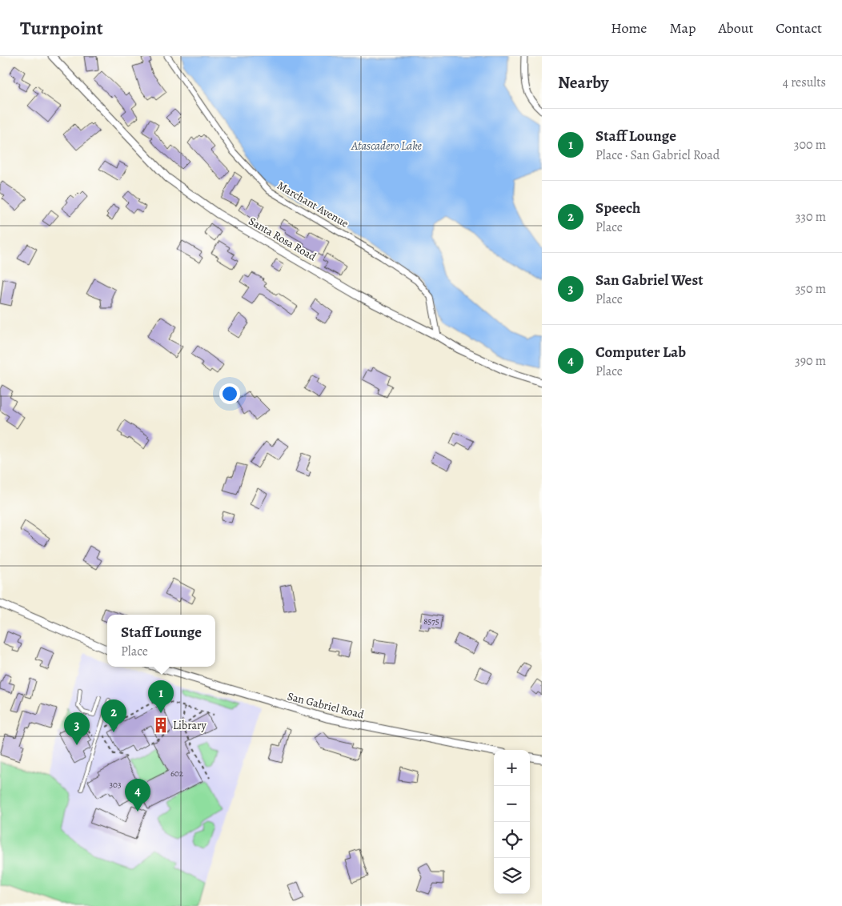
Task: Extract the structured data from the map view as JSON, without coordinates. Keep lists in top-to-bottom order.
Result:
{
  "streets": {
    "street": ["Marchant Avenue", "Santa Rosa Road", "San Gabriel Road"]
  },
  "crossings": [
    ["Marchant Avenue", "Santa Rosa Road"]
  ],
  "water": ["Atascadero Lake"],
  "places": {
    "building": ["Library"]
  },
  "house_numbers": ["8575", "602", "303"],
  "page": {
    "header": "Turnpoint",
    "nav": [
      "Home",
      "Map",
      "About",
      "Contact"
    ],
    "heading": ["Nearby", "4 results"],
    "list": [
      {
        "mark": "1",
        "name": "Staff Lounge",
        "note": "Place · San Gabriel Road",
        "value": "300 m"
      },
      {
        "mark": "2",
        "name": "Speech",
        "note": "Place",
        "value": "330 m"
      },
      {
        "mark": "3",
        "name": "San Gabriel West",
        "note": "Place",
        "value": "350 m"
      },
      {
        "mark": "4",
        "name": "Computer Lab",
        "note": "Place",
        "value": "390 m"
      }
    ],
    "popup": ["Staff Lounge", "Place"],
    "pins": [
      "1",
      "2",
      "3",
      "4"
    ],
    "map_buttons": ["+", "−"]
  }
}
